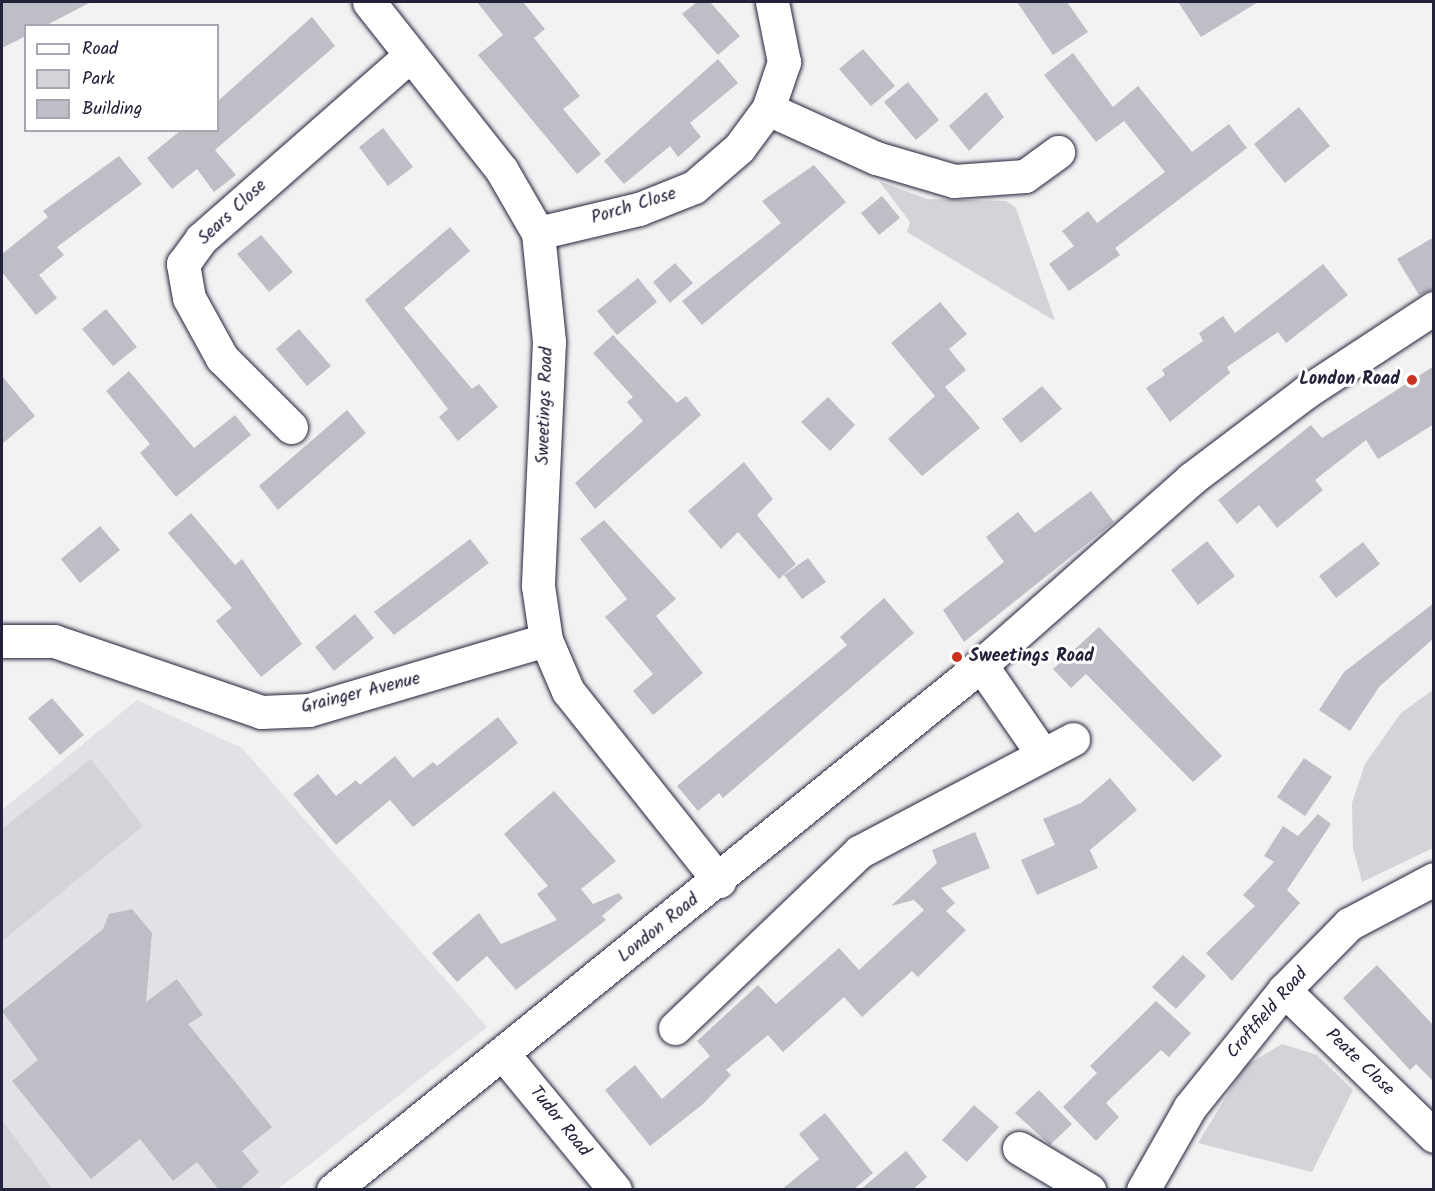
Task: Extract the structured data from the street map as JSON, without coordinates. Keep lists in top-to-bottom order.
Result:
{
  "streets": {
    "street": [
      "Porch Close",
      "Sears Close",
      "Sweetings Road",
      "Grainger Avenue",
      "London Road",
      "Croftfield Road",
      "Peate Close",
      "Tudor Road"
    ]
  },
  "crossings": [
    ["Porch Close", "Sweetings Road"],
    ["Sears Close", "Sweetings Road"],
    ["Sweetings Road", "Grainger Avenue"],
    ["Sweetings Road", "London Road"],
    ["London Road", "Tudor Road"],
    ["Croftfield Road", "Peate Close"]
  ],
  "places": ["London Road", "Sweetings Road"],
  "legend": ["Road", "Park", "Building"]
}
